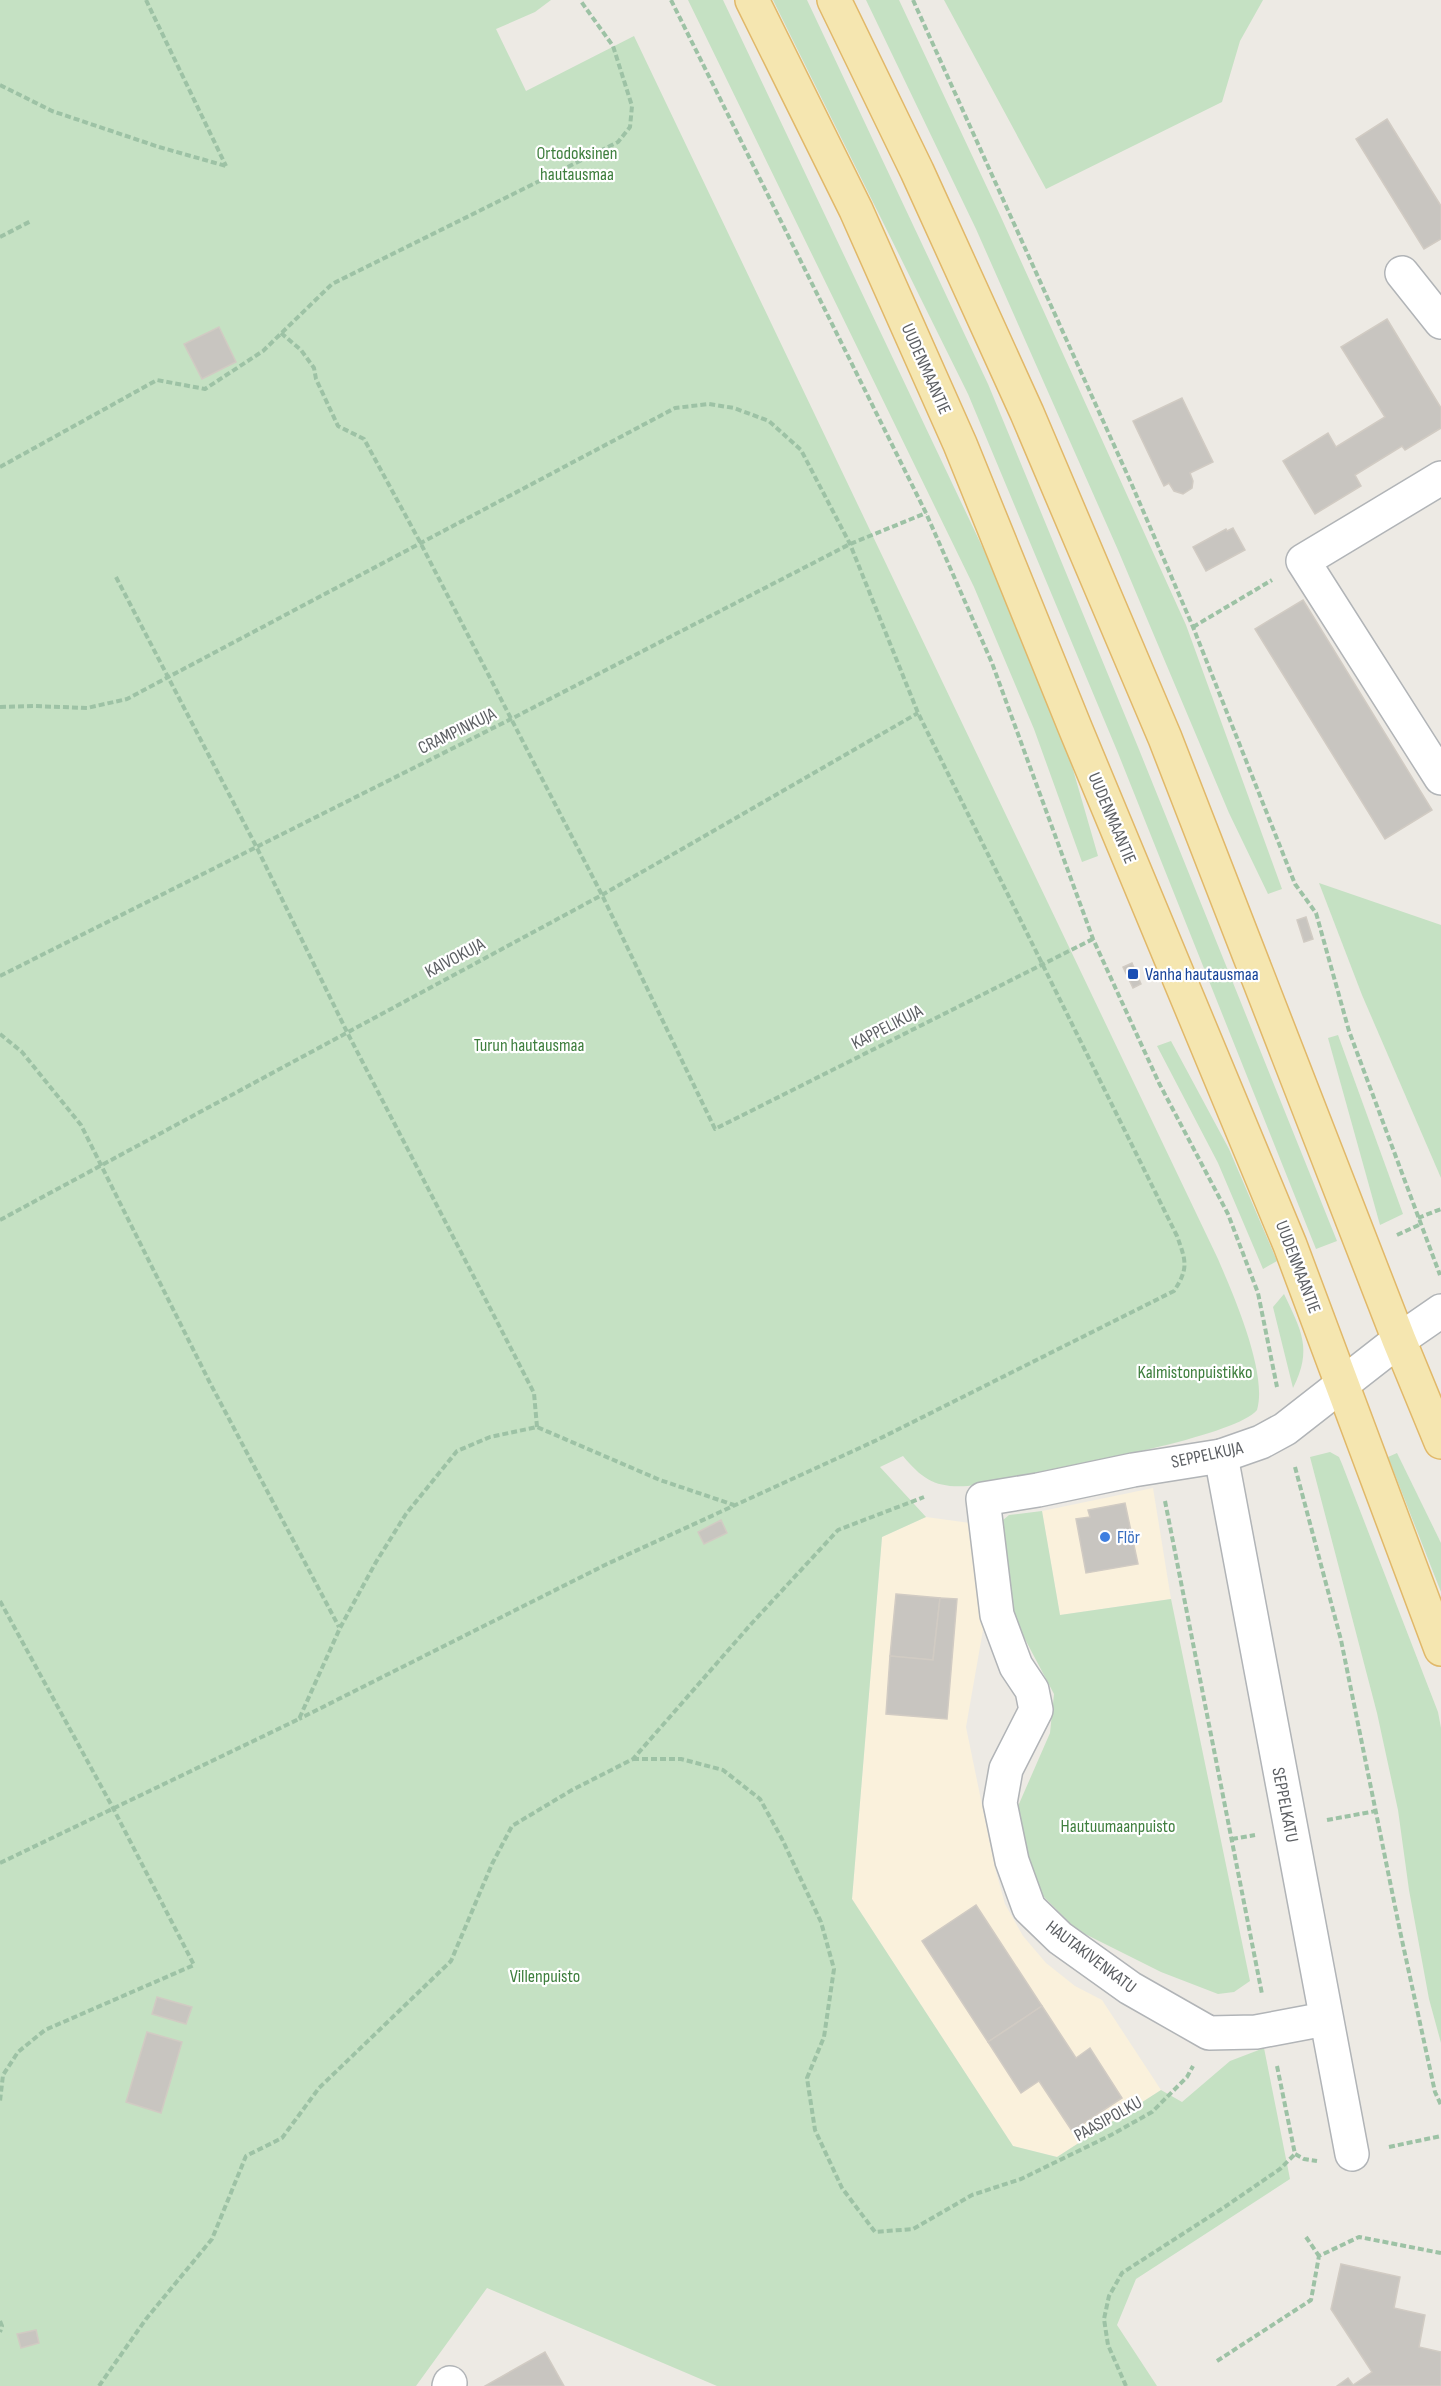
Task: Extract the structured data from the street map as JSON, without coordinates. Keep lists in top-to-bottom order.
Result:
{
  "streets": {
    "main road": ["UUDENMAANTIE"],
    "street": ["SEPPELKUJA", "SEPPELKATU", "HAUTAKIVENKATU"],
    "path": [
      "CRAMPINKUJA",
      "KAIVOKUJA",
      "KAPPELIKUJA",
      "PAASIPOLKU"
    ]
  },
  "crossings": [
    ["UUDENMAANTIE", "SEPPELKUJA"],
    ["KAIVOKUJA", "KAPPELIKUJA"],
    ["SEPPELKUJA", "SEPPELKATU"],
    ["SEPPELKUJA", "HAUTAKIVENKATU"],
    ["HAUTAKIVENKATU", "PAASIPOLKU"]
  ],
  "parks": [
    "Ortodoksinen hautausmaa",
    "Turun hautausmaa",
    "Kalmistonpuistikko",
    "Hautuumaanpuisto",
    "Villenpuisto"
  ],
  "places": {
    "transit": ["Vanha hautausmaa"],
    "other": ["Flör"]
  }
}
